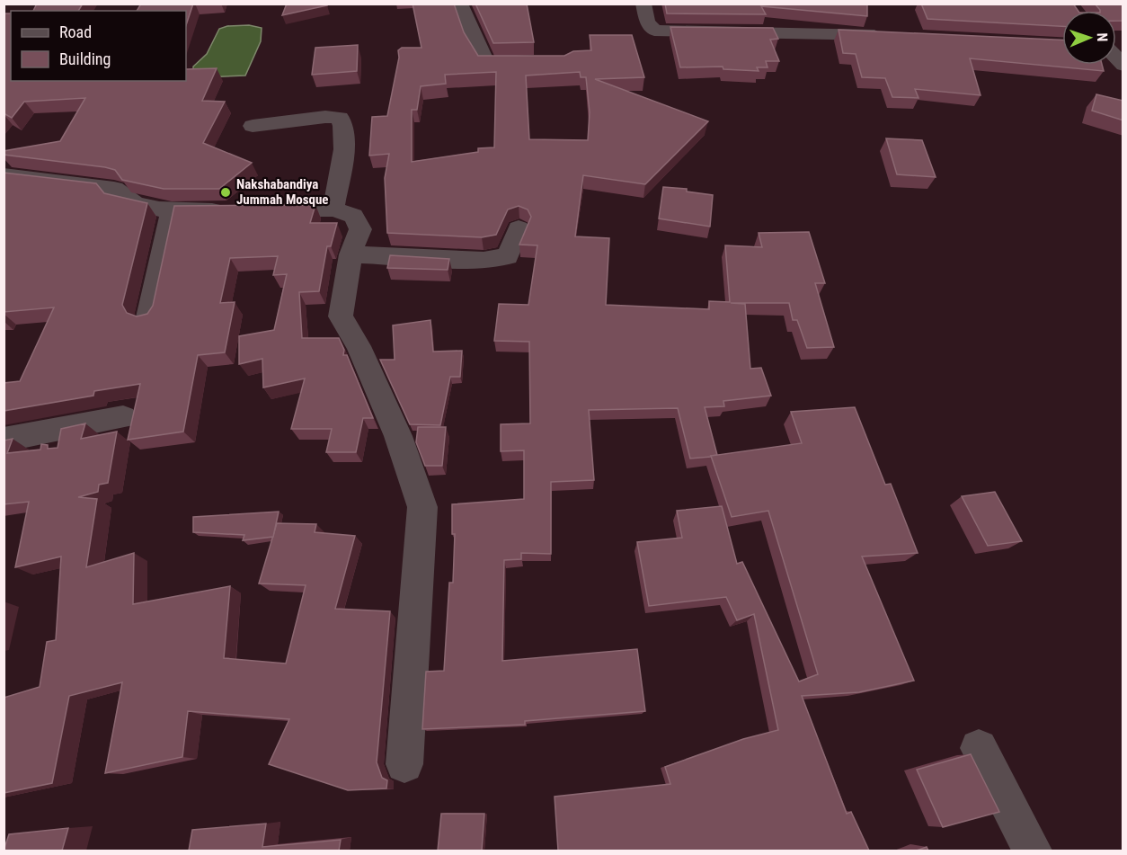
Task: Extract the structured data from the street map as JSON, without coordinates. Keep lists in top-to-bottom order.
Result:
{
  "places": ["Nakshabandiya Jummah Mosque"],
  "legend": ["Road", "Building"],
  "north": "right"
}
